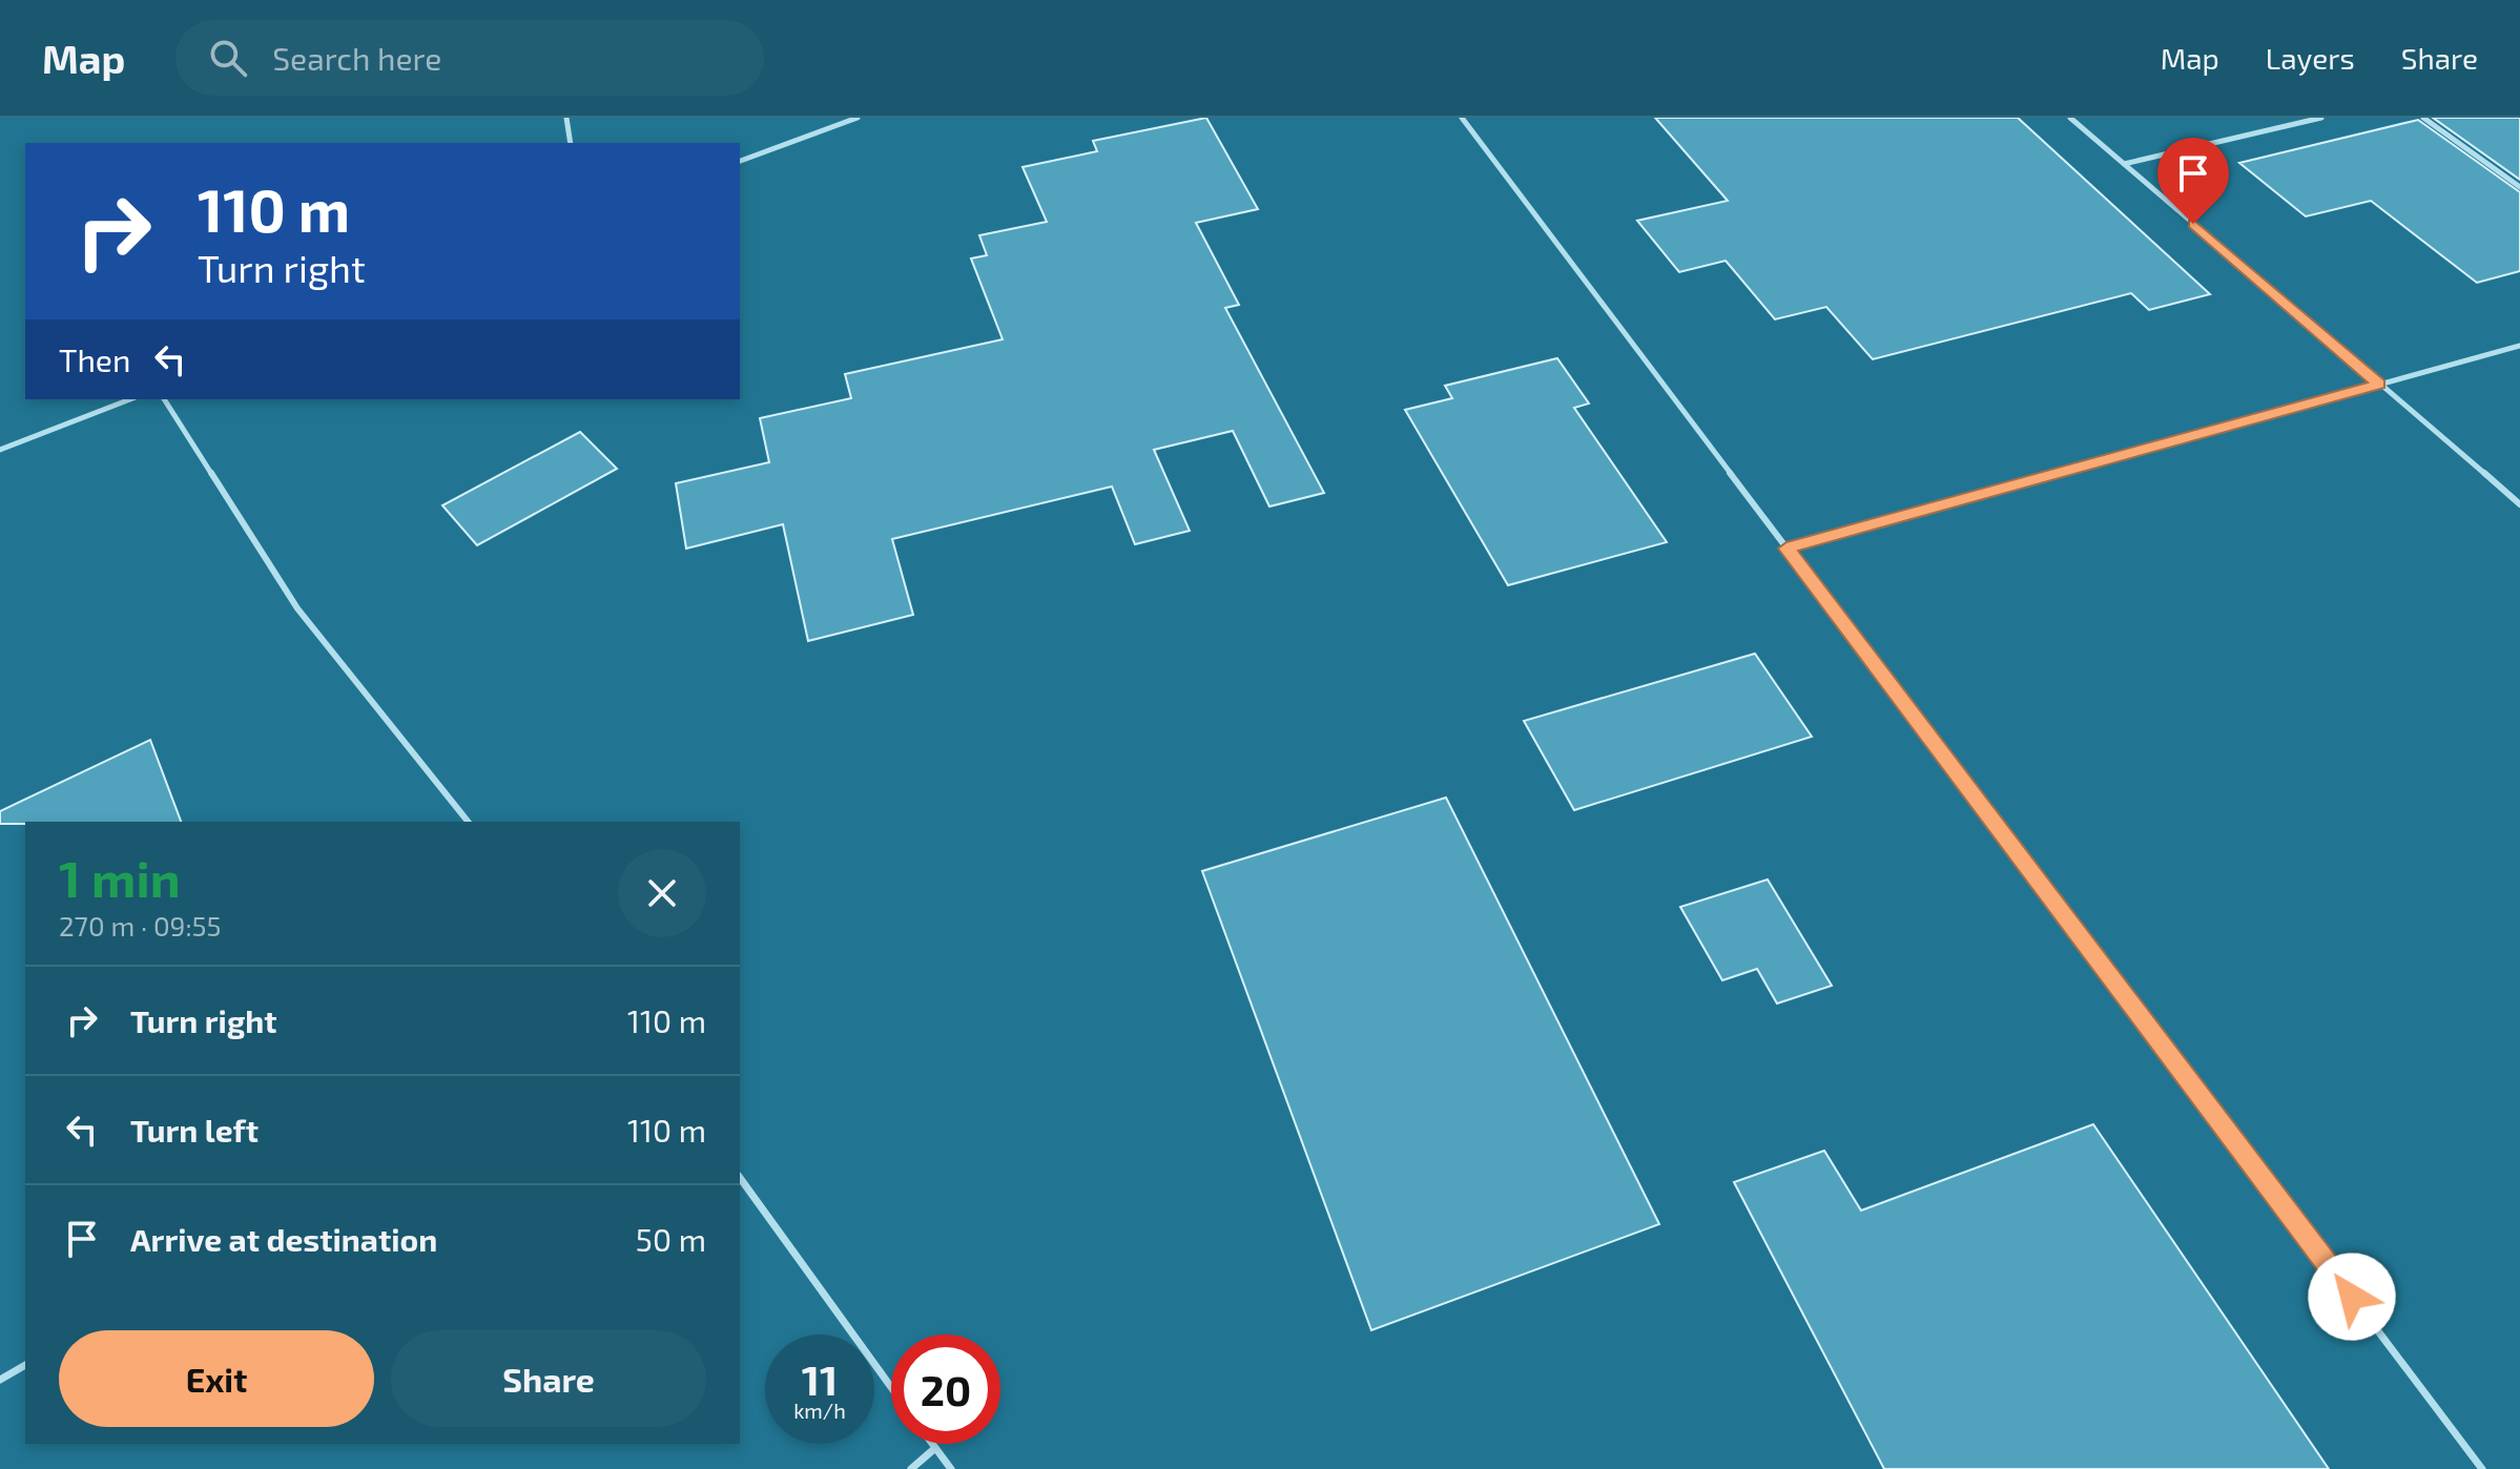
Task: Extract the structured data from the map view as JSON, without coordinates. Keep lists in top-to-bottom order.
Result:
{
  "page": {
    "header": "Map",
    "search": "Search here",
    "nav": ["Map", "Layers", "Share"],
    "turn": ["110 m", "Turn right"],
    "then": "Then",
    "heading": ["1 min", "270 m · 09:55"],
    "list": [
      {
        "name": "Turn right",
        "value": "110 m"
      },
      {
        "name": "Turn left",
        "value": "110 m"
      },
      {
        "name": "Arrive at destination",
        "value": "50 m"
      }
    ],
    "buttons": ["Exit", "Share"],
    "speed": "11 km/h",
    "limit": "20"
  }
}
